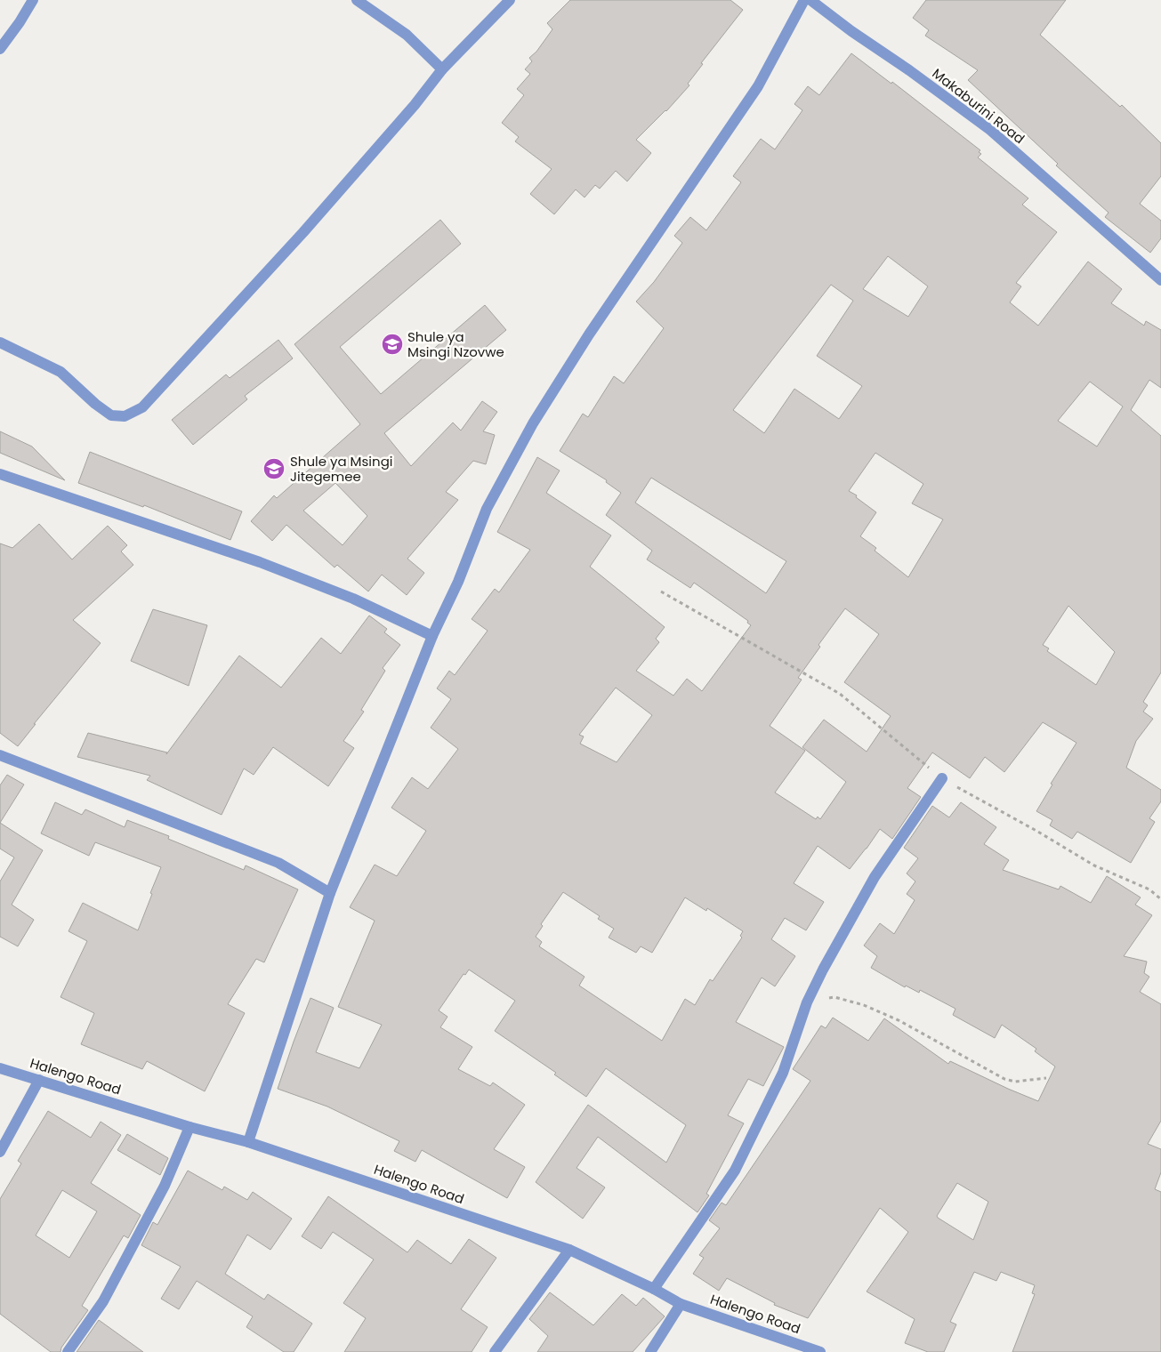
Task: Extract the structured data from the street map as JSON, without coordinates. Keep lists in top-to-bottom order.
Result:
{
  "streets": {
    "street": ["Makaburini Road", "Halengo Road"]
  },
  "places": {
    "school or university": ["Shule ya Msingi Nzovwe", "Shule ya Msingi Jitegemee"]
  }
}
